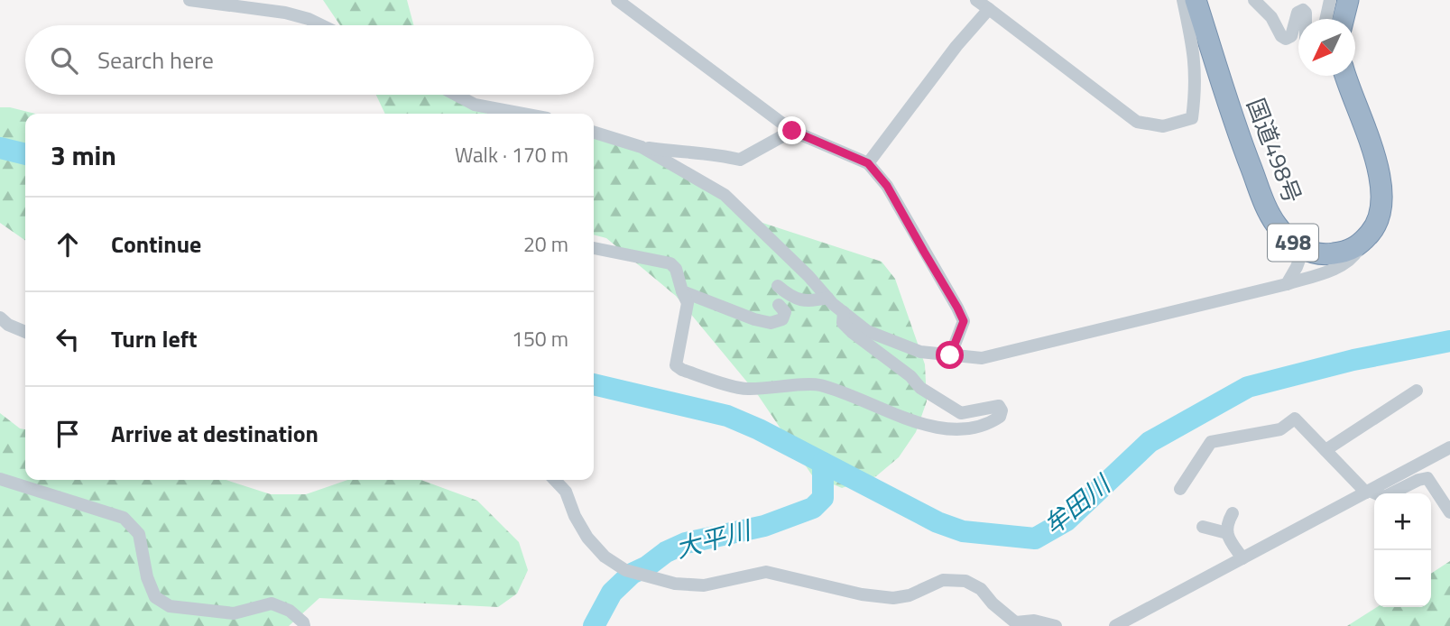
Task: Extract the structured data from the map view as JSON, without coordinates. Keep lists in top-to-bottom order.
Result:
{
  "streets": {
    "highway": ["国道498号", "498"]
  },
  "crossings": [
    ["国道498号", "498"]
  ],
  "water": ["牟田川", "大平川"],
  "north": "bottom left",
  "page": {
    "search": "Search here",
    "heading": ["3 min", "Walk · 170 m"],
    "list": [
      ["Continue", "20 m"],
      ["Turn left", "150 m"],
      "Arrive at destination"
    ],
    "map_buttons": ["+", "−"]
  }
}
